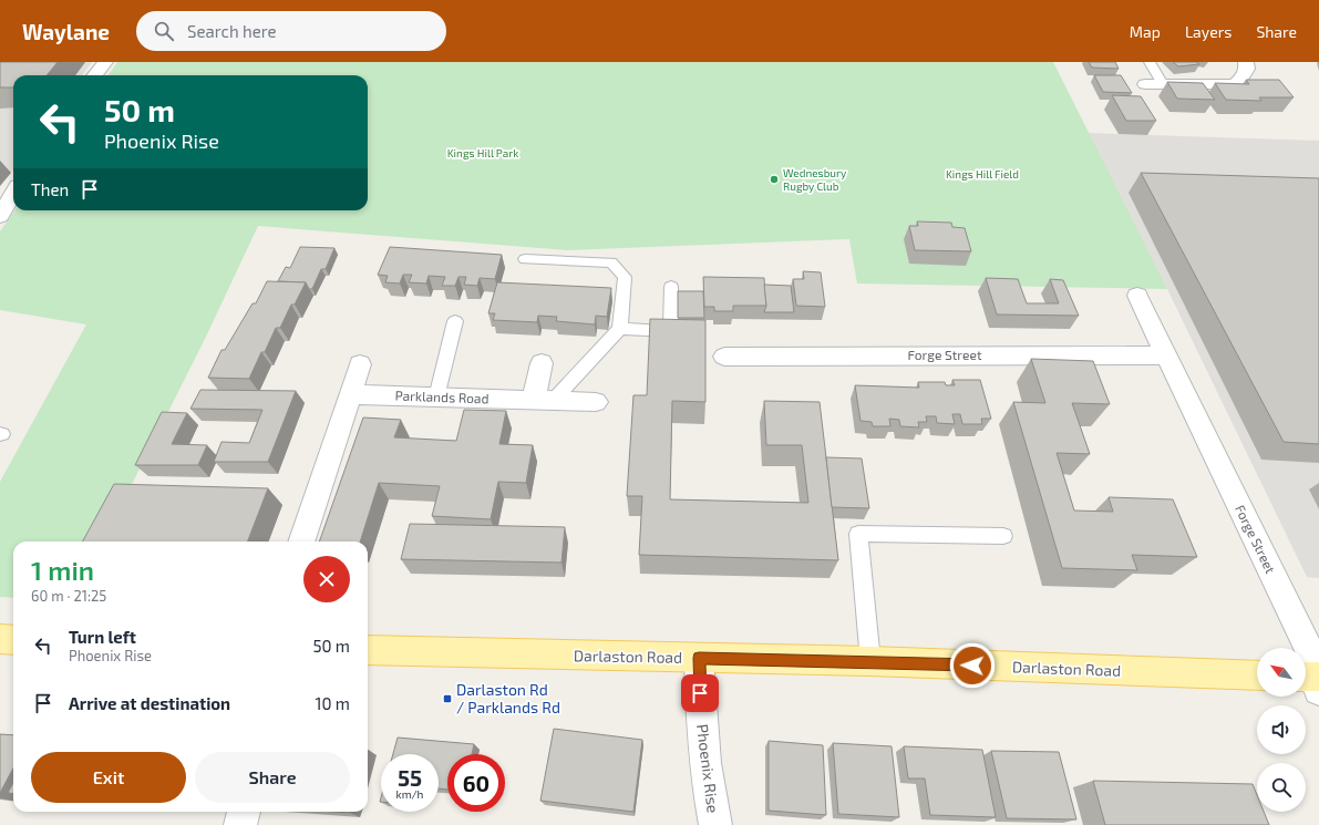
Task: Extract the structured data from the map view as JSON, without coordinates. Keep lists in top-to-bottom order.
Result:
{
  "streets": {
    "main road": ["Darlaston Road"],
    "street": ["Forge Street", "Parklands Road", "Phoenix Rise"]
  },
  "crossings": [
    ["Darlaston Road", "Phoenix Rise"]
  ],
  "parks": ["Kings Hill Park", "Kings Hill Field"],
  "places": {
    "other": ["Wednesbury Rugby Club"],
    "transit": ["Darlaston Rd / Parklands Rd"]
  },
  "north": "top left",
  "page": {
    "header": "Waylane",
    "search": "Search here",
    "nav": ["Map", "Layers", "Share"],
    "turn": ["50 m", "Phoenix Rise"],
    "then": "Then",
    "heading": ["1 min", "60 m · 21:25"],
    "list": [
      {
        "name": "Turn left",
        "note": "Phoenix Rise",
        "value": "50 m"
      },
      {
        "name": "Arrive at destination",
        "value": "10 m"
      }
    ],
    "buttons": ["Exit", "Share"],
    "speed": "55 km/h",
    "limit": "60"
  }
}
